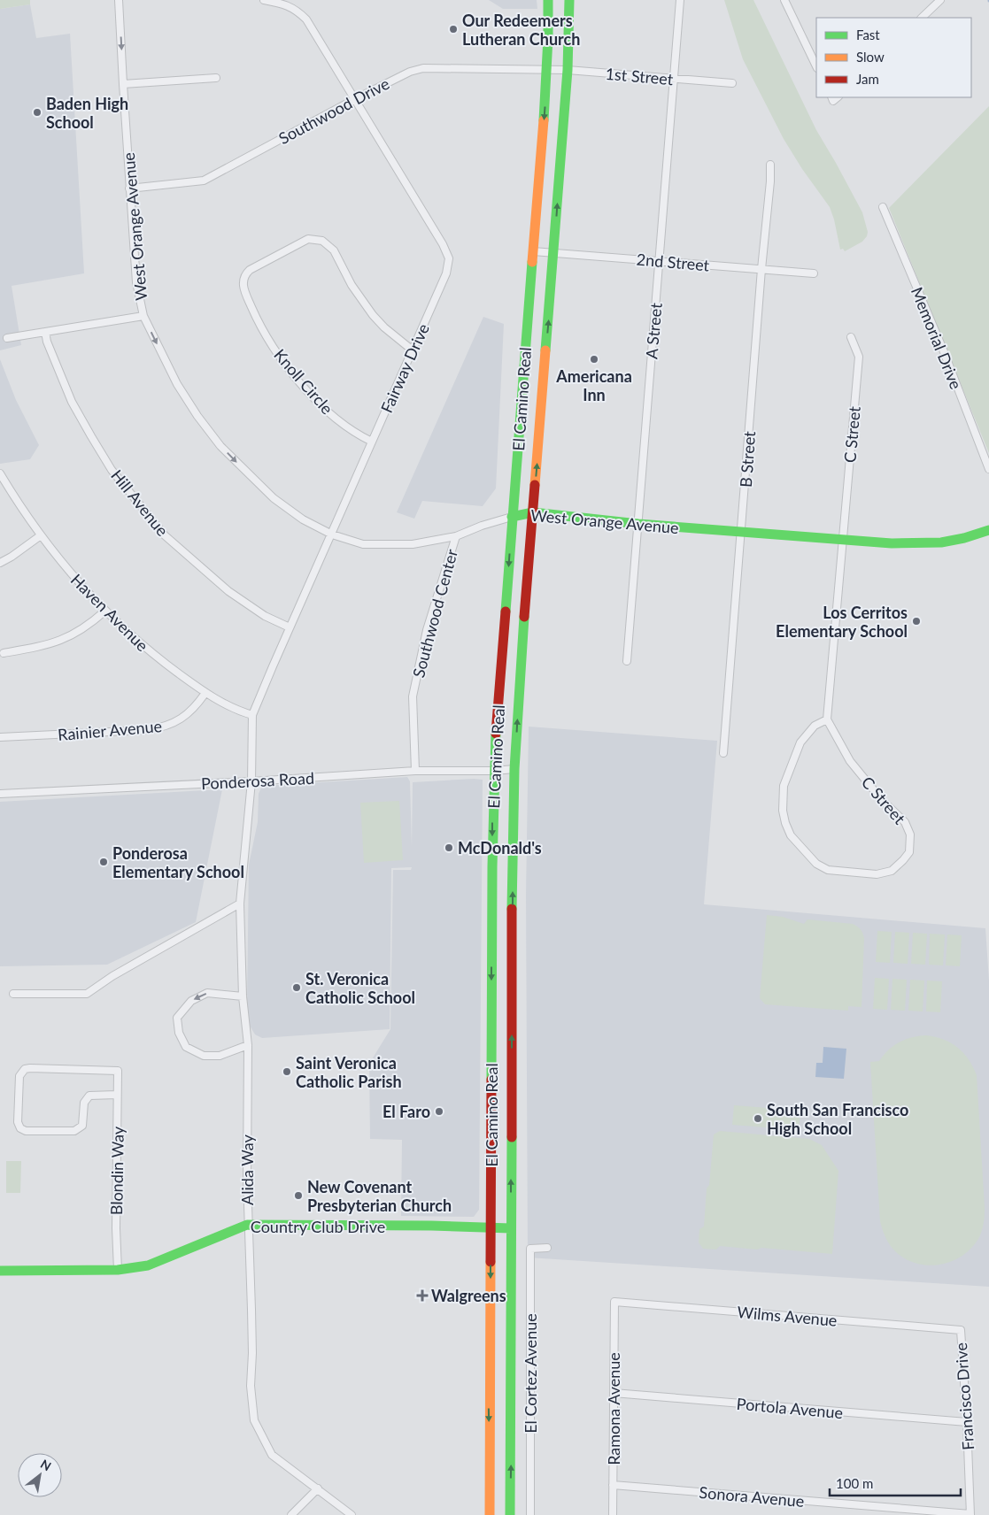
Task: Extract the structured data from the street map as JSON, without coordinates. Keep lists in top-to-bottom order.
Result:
{
  "streets": {
    "main road": ["West Orange Avenue", "El Camino Real", "Country Club Drive"],
    "street": [
      "1st Street",
      "Southwood Drive",
      "2nd Street",
      "A Street",
      "Memorial Drive",
      "Fairway Drive",
      "Knoll Circle",
      "C Street",
      "B Street",
      "Hill Avenue",
      "Haven Avenue",
      "Southwood Center",
      "Rainier Avenue",
      "Ponderosa Road",
      "Alida Way",
      "Blondin Way",
      "Wilms Avenue",
      "El Cortez Avenue",
      "Francisco Drive",
      "Portola Avenue",
      "Ramona Avenue",
      "Sonora Avenue"
    ]
  },
  "crossings": [
    ["1st Street", "Southwood Drive"],
    ["1st Street", "A Street"],
    ["1st Street", "El Camino Real"],
    ["Southwood Drive", "West Orange Avenue"],
    ["Southwood Drive", "Fairway Drive"],
    ["Southwood Drive", "El Camino Real"],
    ["West Orange Avenue", "A Street"],
    ["West Orange Avenue", "Fairway Drive"],
    ["West Orange Avenue", "El Camino Real"],
    ["West Orange Avenue", "C Street"],
    ["West Orange Avenue", "B Street"],
    ["West Orange Avenue", "Southwood Center"],
    ["2nd Street", "A Street"],
    ["2nd Street", "El Camino Real"],
    ["2nd Street", "B Street"],
    ["Fairway Drive", "Knoll Circle"],
    ["Fairway Drive", "Hill Avenue"],
    ["Fairway Drive", "Haven Avenue"],
    ["Fairway Drive", "Ponderosa Road"],
    ["Fairway Drive", "Alida Way"],
    ["El Camino Real", "Ponderosa Road"],
    ["El Camino Real", "Country Club Drive"],
    ["Haven Avenue", "Rainier Avenue"],
    ["Southwood Center", "Ponderosa Road"],
    ["Ponderosa Road", "Alida Way"],
    ["Alida Way", "Country Club Drive"],
    ["Blondin Way", "Country Club Drive"],
    ["Wilms Avenue", "Francisco Drive"],
    ["Wilms Avenue", "Ramona Avenue"],
    ["Francisco Drive", "Portola Avenue"],
    ["Francisco Drive", "Sonora Avenue"],
    ["Portola Avenue", "Ramona Avenue"],
    ["Ramona Avenue", "Sonora Avenue"]
  ],
  "places": {
    "other": [
      "Our Redeemers Lutheran Church",
      "Baden High School",
      "Americana Inn",
      "Los Cerritos Elementary School",
      "McDonald's",
      "Ponderosa Elementary School",
      "St. Veronica Catholic School",
      "Saint Veronica Catholic Parish",
      "El Faro",
      "South San Francisco High School",
      "New Covenant Presbyterian Church"
    ],
    "health": ["Walgreens"]
  },
  "legend": ["Fast", "Slow", "Jam"],
  "scale_bar": "100 m",
  "north": "top right"
}
